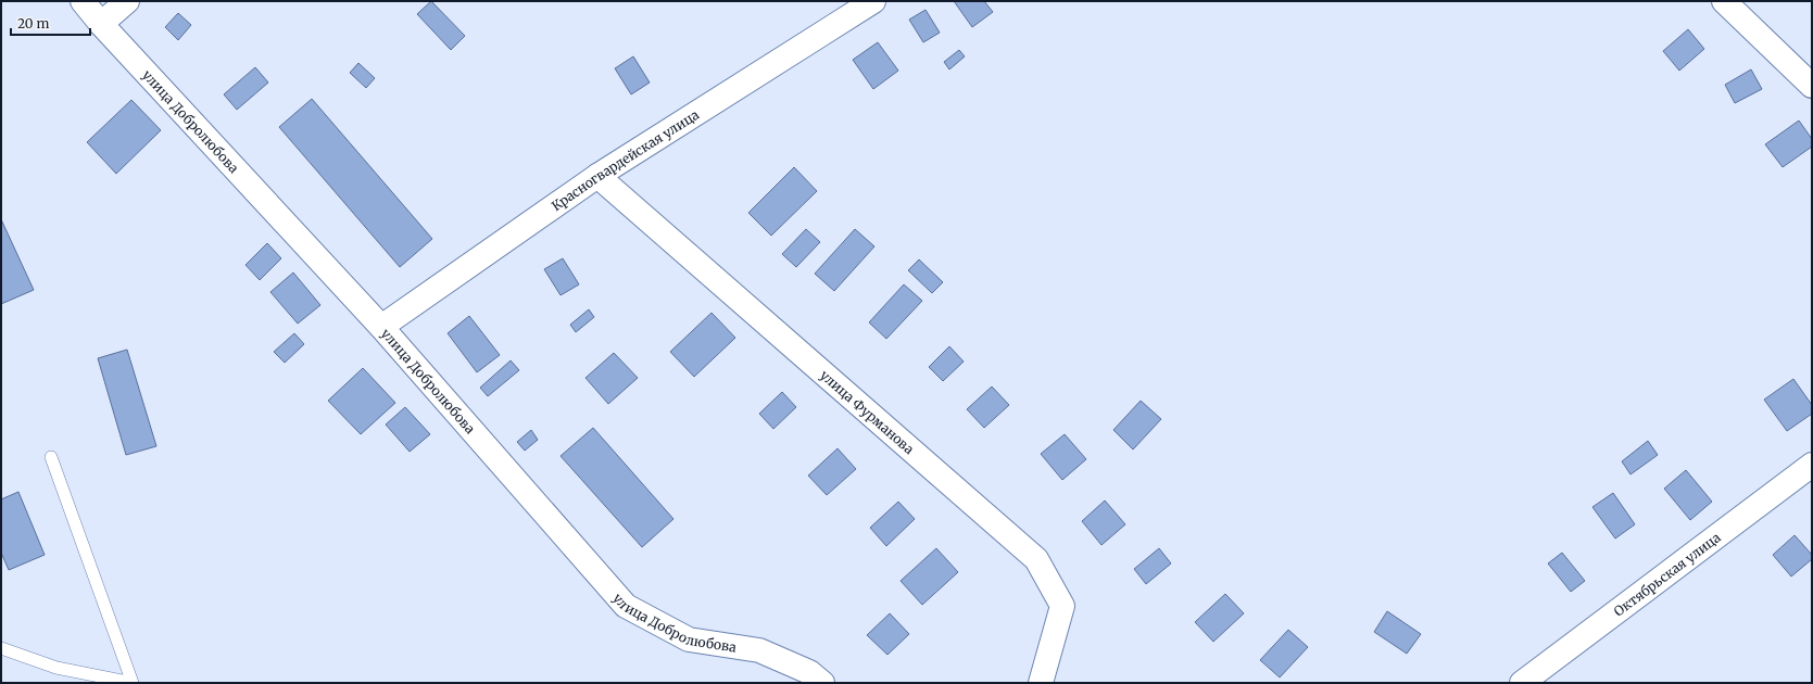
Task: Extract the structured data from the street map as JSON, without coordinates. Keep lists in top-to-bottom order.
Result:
{
  "streets": {
    "street": [
      "улица Добролюбова",
      "Красногвардейская улица",
      "улица Фурманова",
      "Октябрьская улица"
    ]
  },
  "crossings": [
    ["улица Добролюбова", "Красногвардейская улица"],
    ["Красногвардейская улица", "улица Фурманова"]
  ],
  "scale_bar": "20 m"
}
